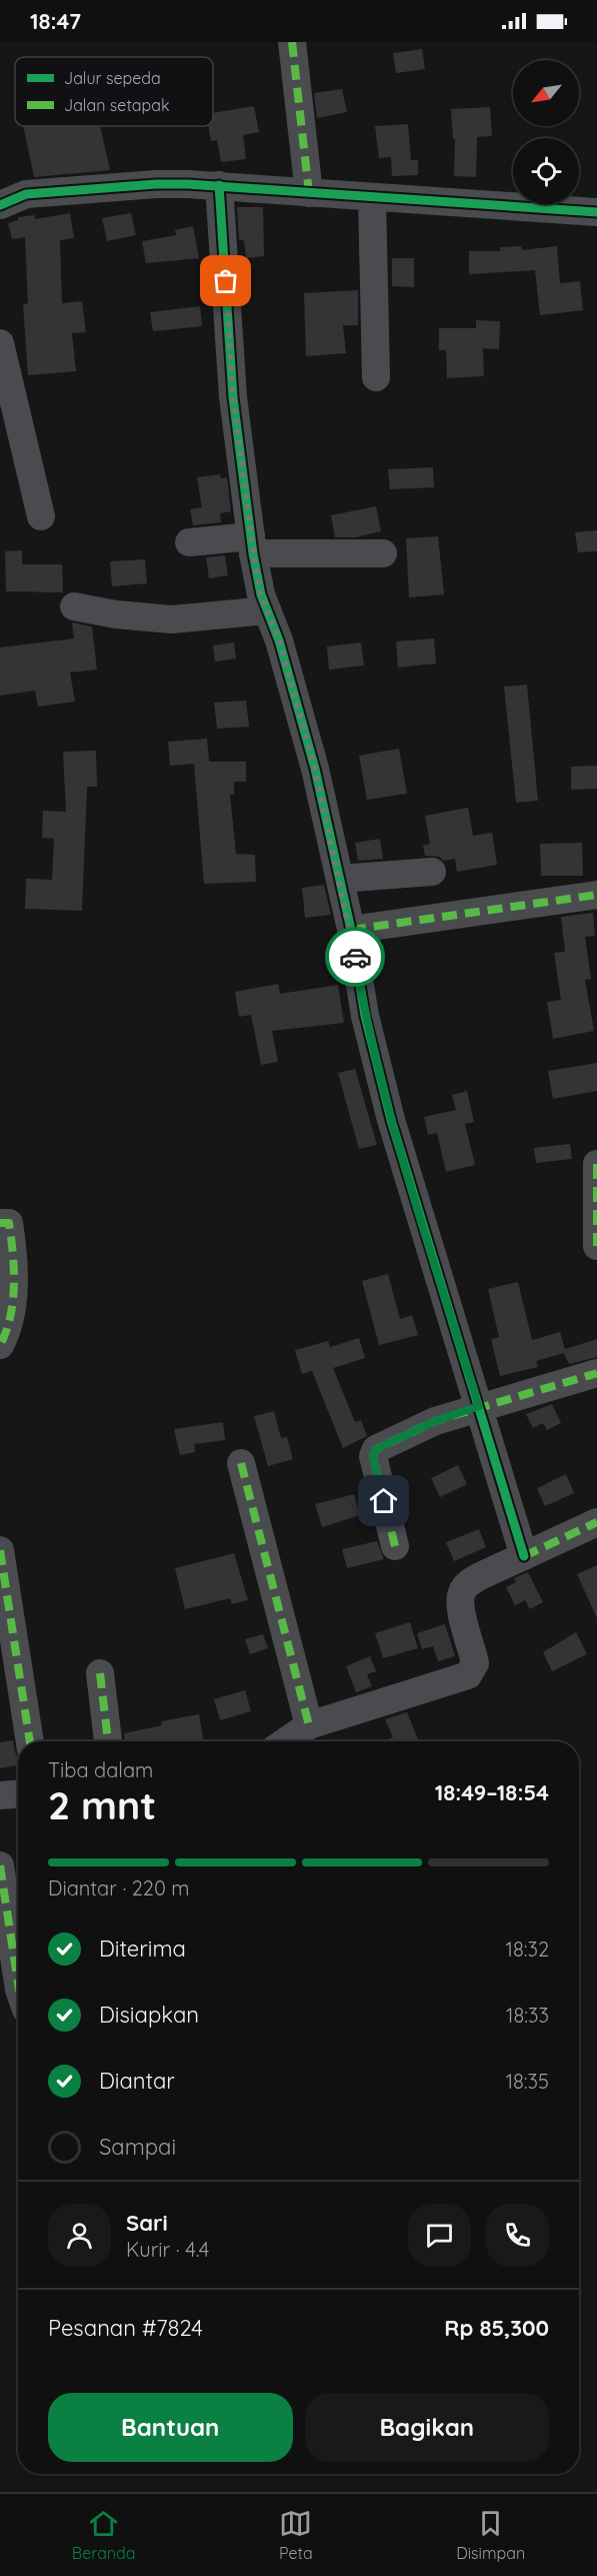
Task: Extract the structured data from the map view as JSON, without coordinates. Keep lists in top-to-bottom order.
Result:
{
  "legend": ["Jalur sepeda", "Jalan setapak"],
  "north": "bottom left",
  "page": {
    "status": "18:47",
    "heading": ["2 mnt", "Tiba dalam", "18:49–18:54"],
    "panel": [
      "Sari",
      "Kurir · 4.4",
      "Pesanan #7824",
      "Rp 85,300"
    ],
    "bar": "Diantar · 220 m",
    "list": [
      ["Diterima", "18:32"],
      ["Disiapkan", "18:33"],
      ["Diantar", "18:35"],
      "Sampai"
    ],
    "buttons": ["Bantuan", "Bagikan"],
    "tabs": ["Beranda", "Peta", "Disimpan"]
  }
}
